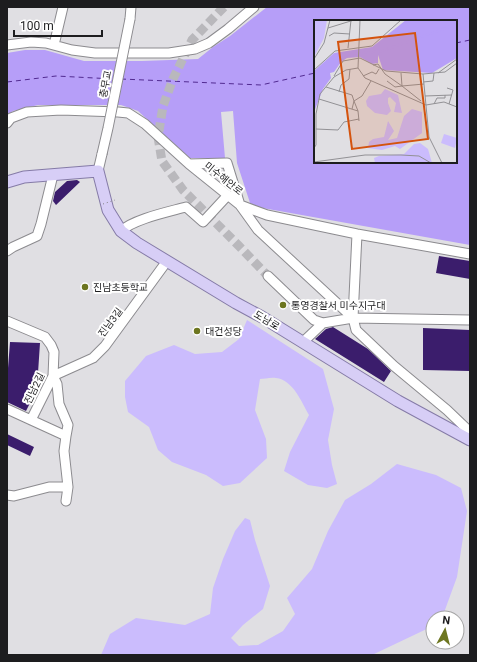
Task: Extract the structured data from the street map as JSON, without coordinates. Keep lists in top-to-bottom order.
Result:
{
  "streets": {
    "main road": ["도남로"],
    "street": [
      "충무교",
      "미수해안로",
      "진남3길",
      "진남2길"
    ]
  },
  "crossings": [
    ["충무교", "도남로"],
    ["도남로", "진남3길"],
    ["진남3길", "진남2길"]
  ],
  "places": ["진남초등학교", "통영경찰서 미수지구대", "대건성당"],
  "scale_bar": "100 m",
  "north": "top"
}
